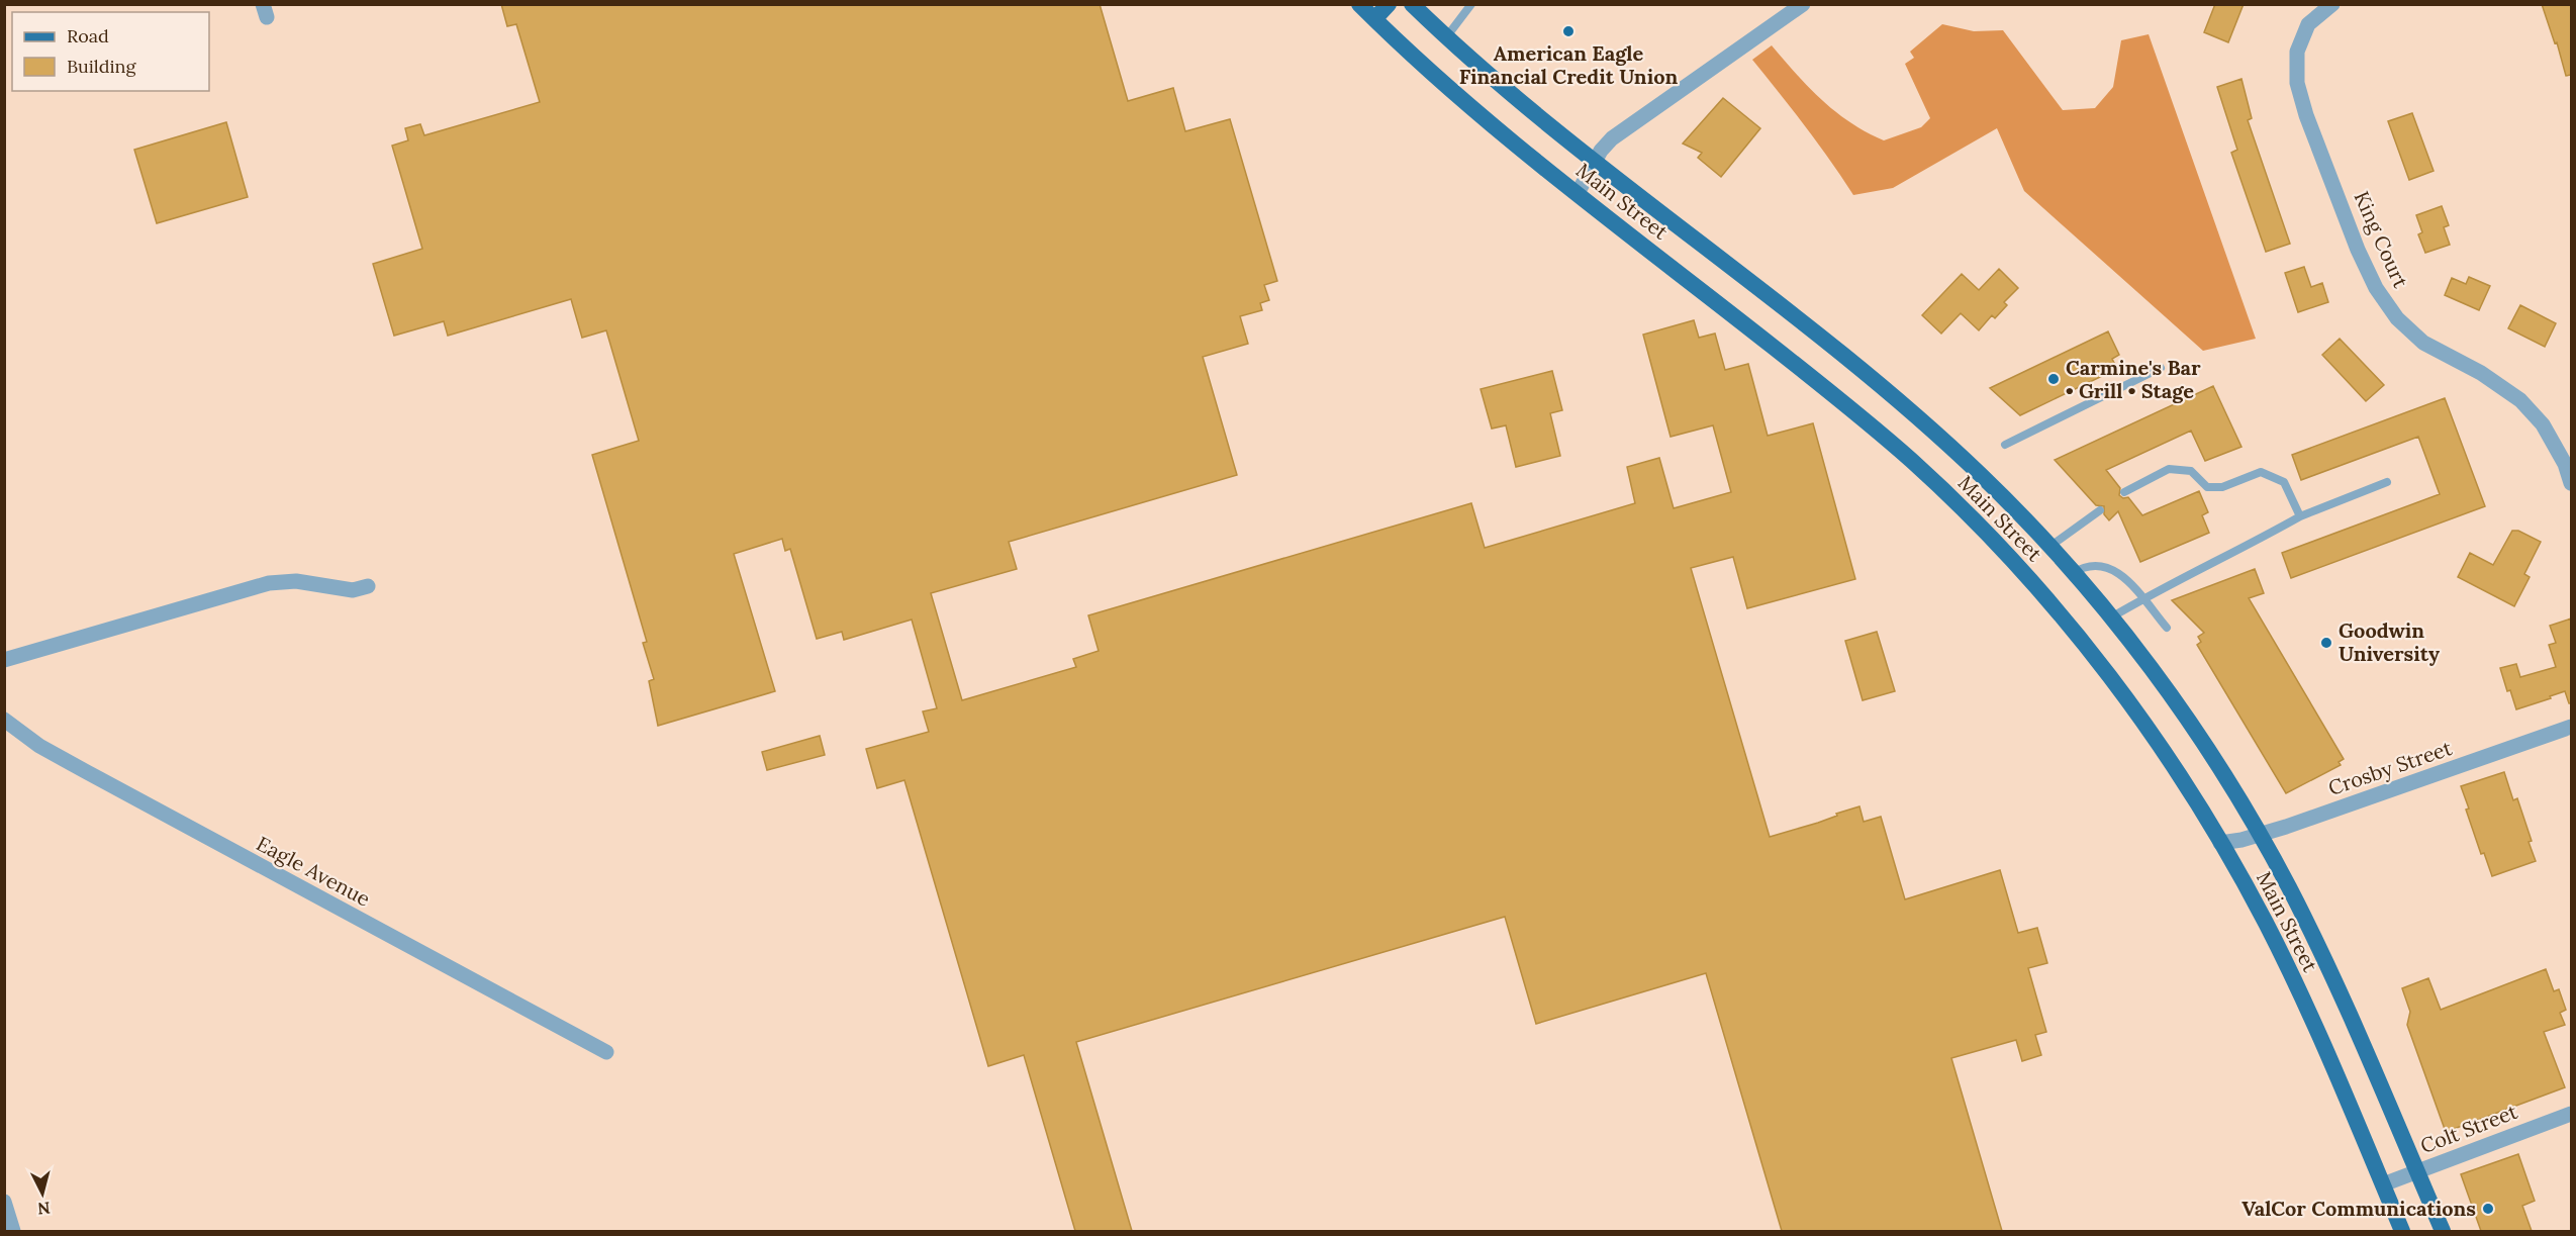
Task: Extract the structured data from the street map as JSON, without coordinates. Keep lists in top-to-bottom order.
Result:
{
  "streets": {
    "main road": ["Main Street"],
    "street": [
      "King Court",
      "Crosby Street",
      "Eagle Avenue",
      "Colt Street"
    ]
  },
  "crossings": [
    ["Main Street", "Crosby Street"],
    ["Main Street", "Colt Street"]
  ],
  "places": [
    "American Eagle Financial Credit Union",
    "Carmine's Bar • Grill • Stage",
    "Goodwin University",
    "ValCor Communications"
  ],
  "legend": ["Road", "Building"],
  "north": "bottom"
}
